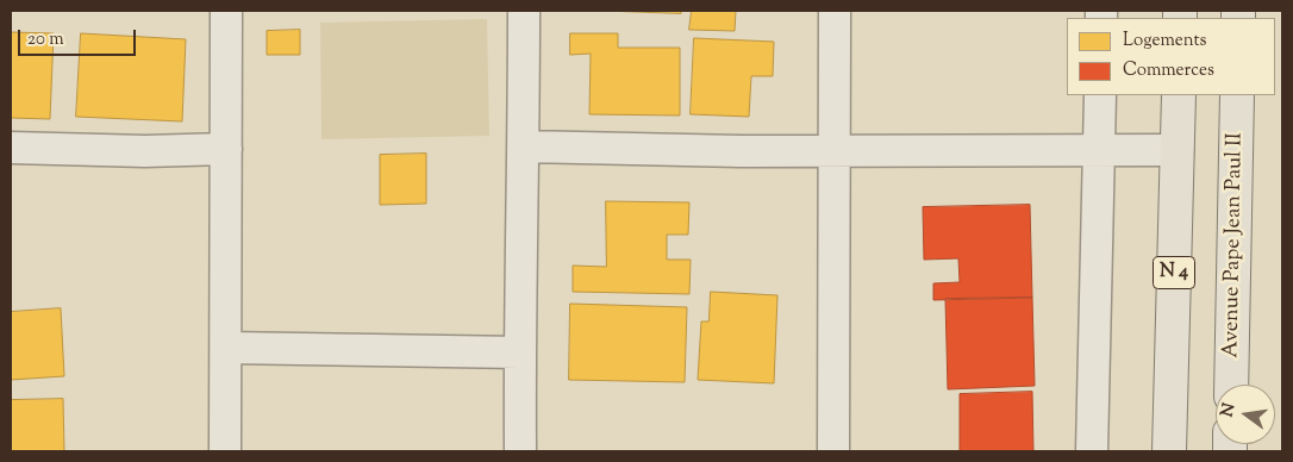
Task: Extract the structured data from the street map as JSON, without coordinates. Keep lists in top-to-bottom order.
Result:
{
  "streets": {
    "highway": ["Avenue Pape Jean Paul II", "N 4"]
  },
  "legend": ["Logements", "Commerces"],
  "scale_bar": "20 m",
  "north": "left"
}
